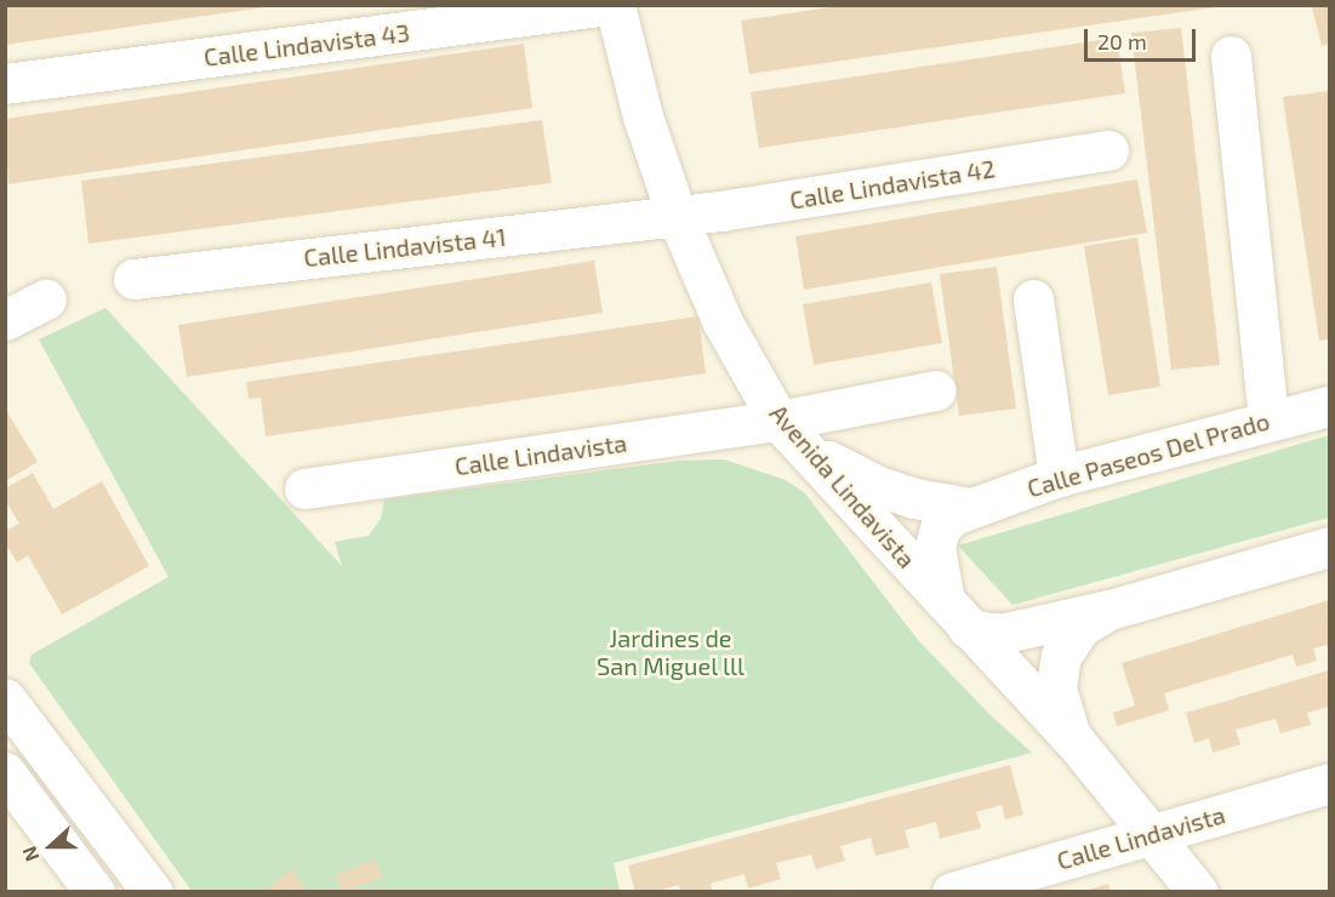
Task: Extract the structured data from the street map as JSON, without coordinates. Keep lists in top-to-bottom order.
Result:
{
  "streets": {
    "street": [
      "Calle Lindavista 43",
      "Calle Lindavista 42",
      "Calle Lindavista 41",
      "Calle Lindavista",
      "Calle Paseos Del Prado",
      "Avenida Lindavista"
    ]
  },
  "crossings": [
    ["Calle Lindavista 42", "Calle Lindavista 41"],
    ["Calle Lindavista 42", "Avenida Lindavista"],
    ["Calle Lindavista 41", "Avenida Lindavista"],
    ["Calle Lindavista", "Avenida Lindavista"],
    ["Calle Paseos Del Prado", "Avenida Lindavista"]
  ],
  "parks": ["Jardines de San Miguel lll"],
  "scale_bar": "20 m",
  "north": "left"
}
